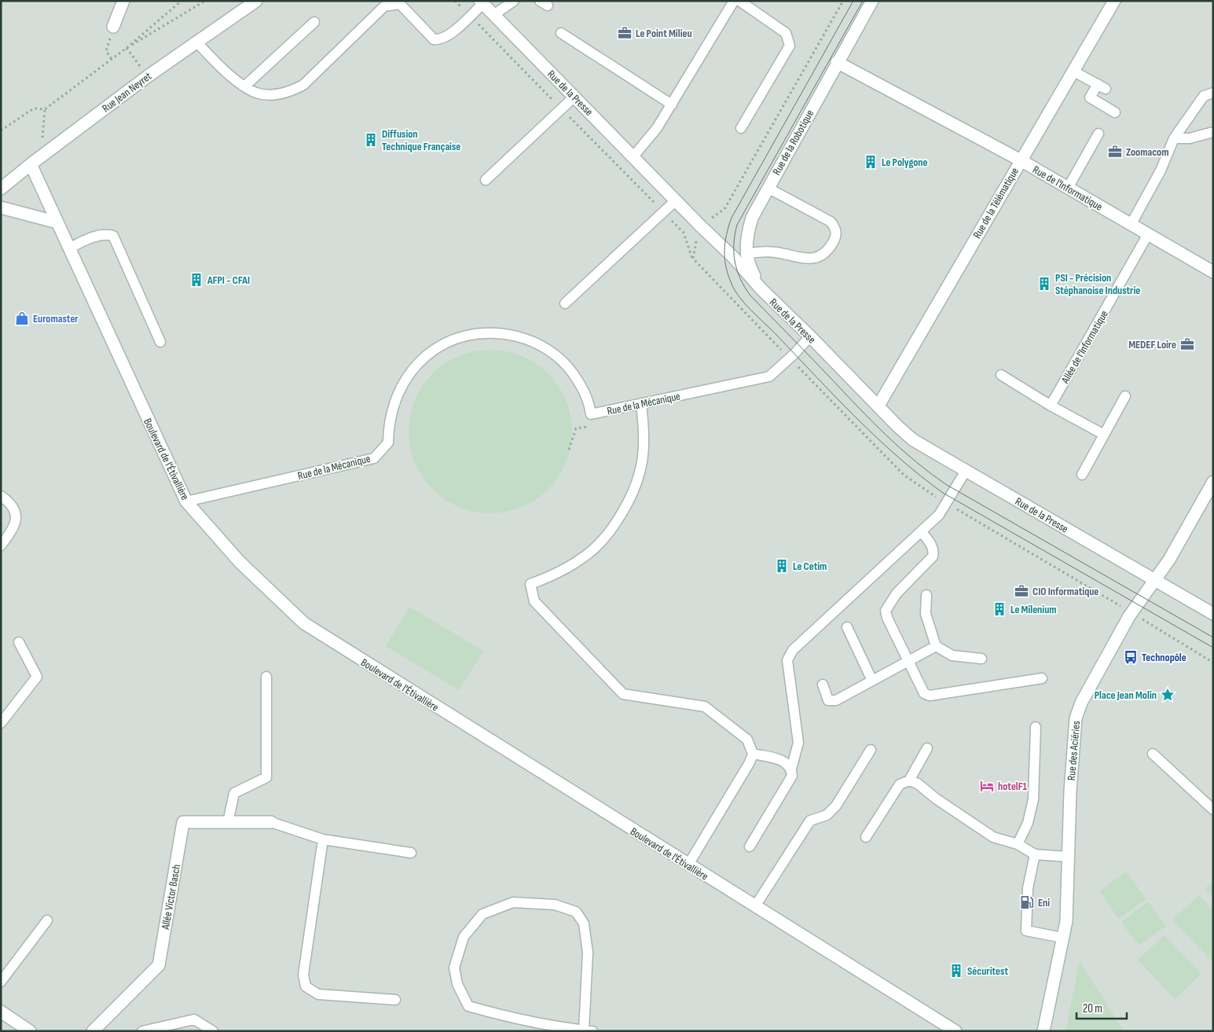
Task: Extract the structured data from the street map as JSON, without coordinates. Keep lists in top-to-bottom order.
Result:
{
  "streets": {
    "street": [
      "Rue Jean Neyret",
      "Rue de la Presse",
      "Rue de la Robotique",
      "Rue de l'Informatique",
      "Rue de la Télématique",
      "Boulevard de l'Étivallière",
      "Rue des Aciéries",
      "Allée Victor Basch"
    ],
    "lane": ["Allée de l'Informatique", "Rue de la Mécanique"]
  },
  "crossings": [
    ["Rue Jean Neyret", "Boulevard de l'Étivallière"],
    ["Rue de la Presse", "Rue de la Robotique"],
    ["Rue de la Presse", "Rue de la Télématique"],
    ["Rue de la Presse", "Rue de la Mécanique"],
    ["Rue de la Presse", "Rue des Aciéries"],
    ["Rue de la Robotique", "Rue de l'Informatique"],
    ["Rue de l'Informatique", "Rue de la Télématique"],
    ["Rue de l'Informatique", "Allée de l'Informatique"],
    ["Rue de la Mécanique", "Boulevard de l'Étivallière"]
  ],
  "places": {
    "office": [
      "Le Point Milieu",
      "Zoomacom",
      "MEDEF Loire",
      "CIO Informatique"
    ],
    "building": [
      "Diffusion Technique Française",
      "Le Polygone",
      "AFPI - CFAI",
      "PSI - Précision Stéphanoise Industrie",
      "Le Cetim",
      "Le Milenium",
      "Sécuritest"
    ],
    "shop": ["Euromaster"],
    "bus stop": ["Technopôle"],
    "place": ["Place Jean Molin"],
    "hotel": ["hotelF1"],
    "fuel station": ["Eni"]
  },
  "scale_bar": "20 m"
}
